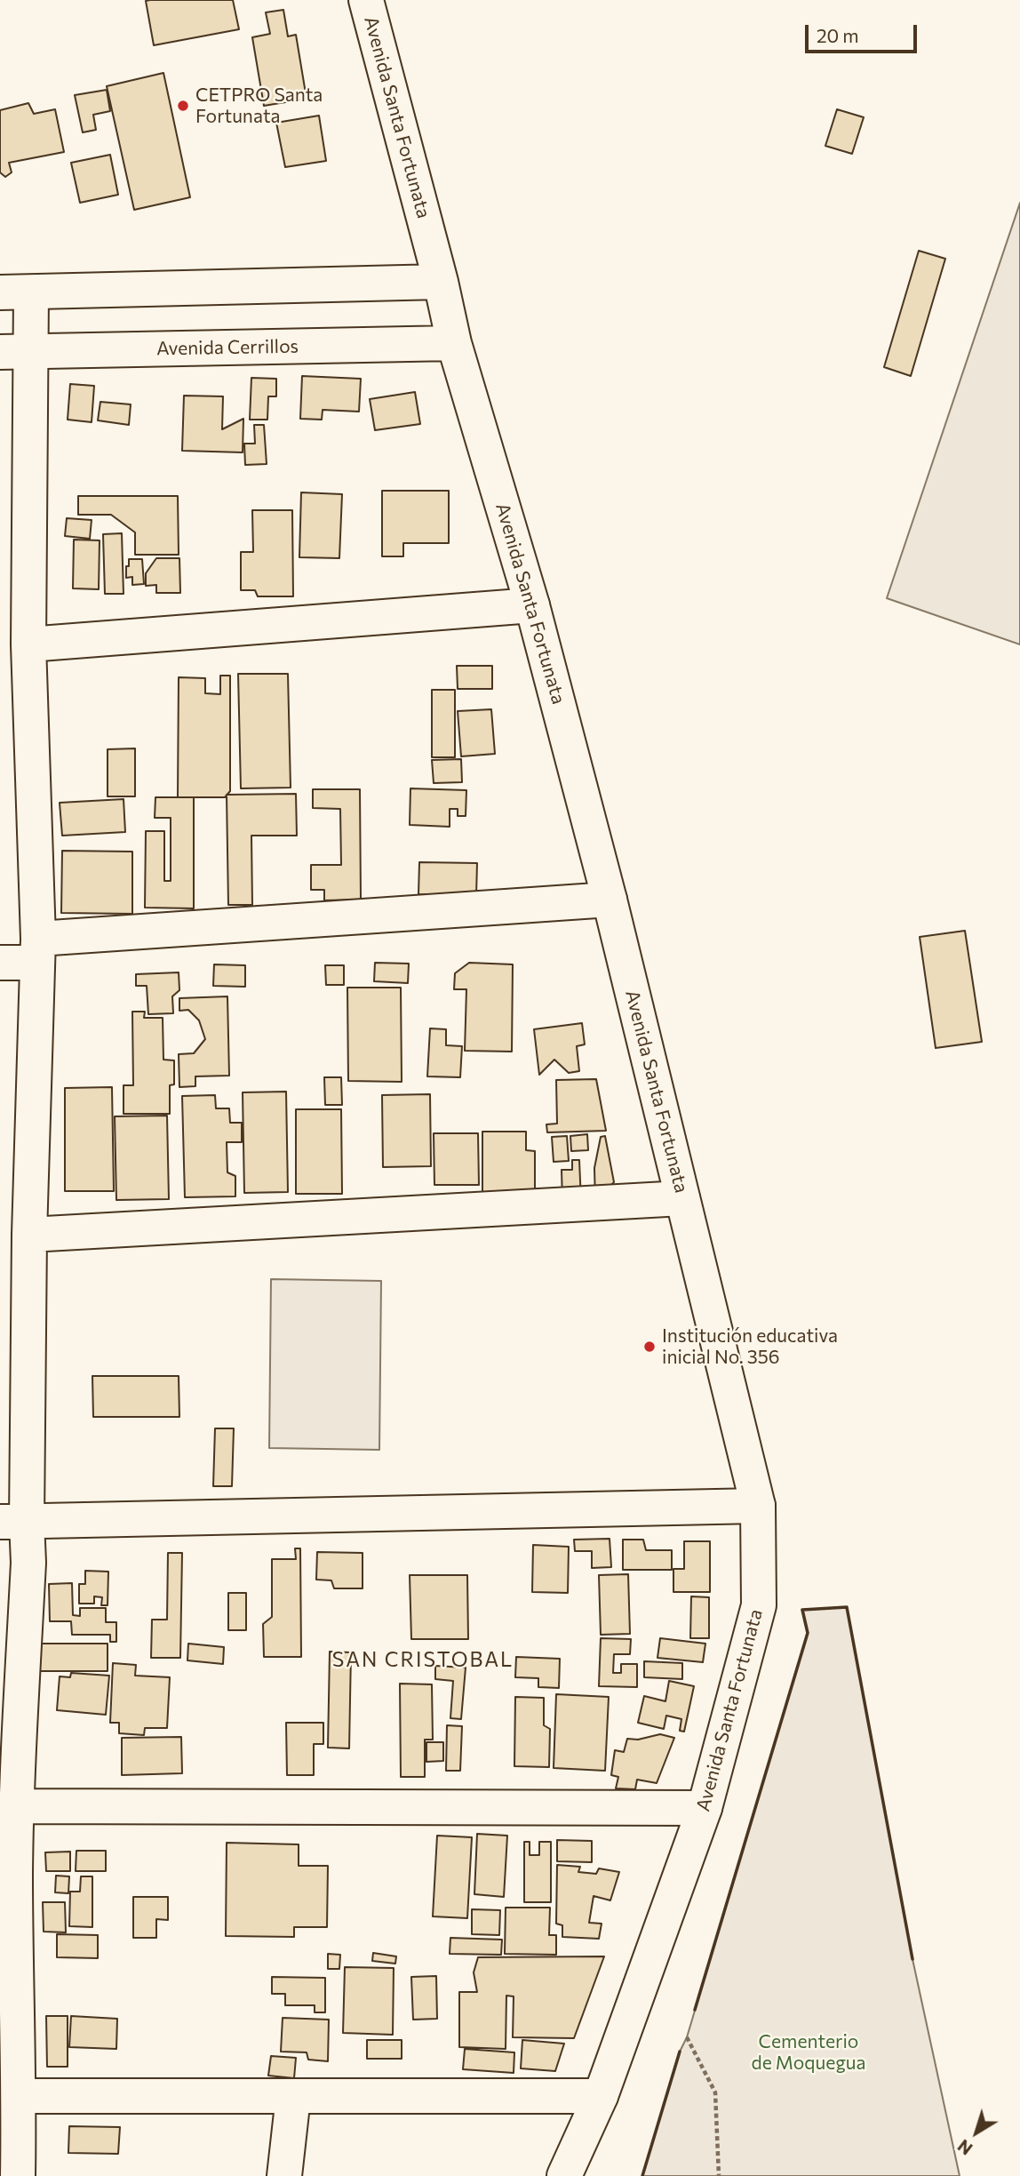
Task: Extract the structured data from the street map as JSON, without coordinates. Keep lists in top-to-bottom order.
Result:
{
  "streets": {
    "street": ["Avenida Santa Fortunata", "Avenida Cerrillos"]
  },
  "crossings": [
    ["Avenida Santa Fortunata", "Avenida Cerrillos"]
  ],
  "districts": ["SAN CRISTOBAL"],
  "parks": ["Cementerio de Moquegua"],
  "places": ["CETPRO Santa Fortunata", "Institución educativa inicial No. 356"],
  "scale_bar": "20 m",
  "north": "bottom left"
}
